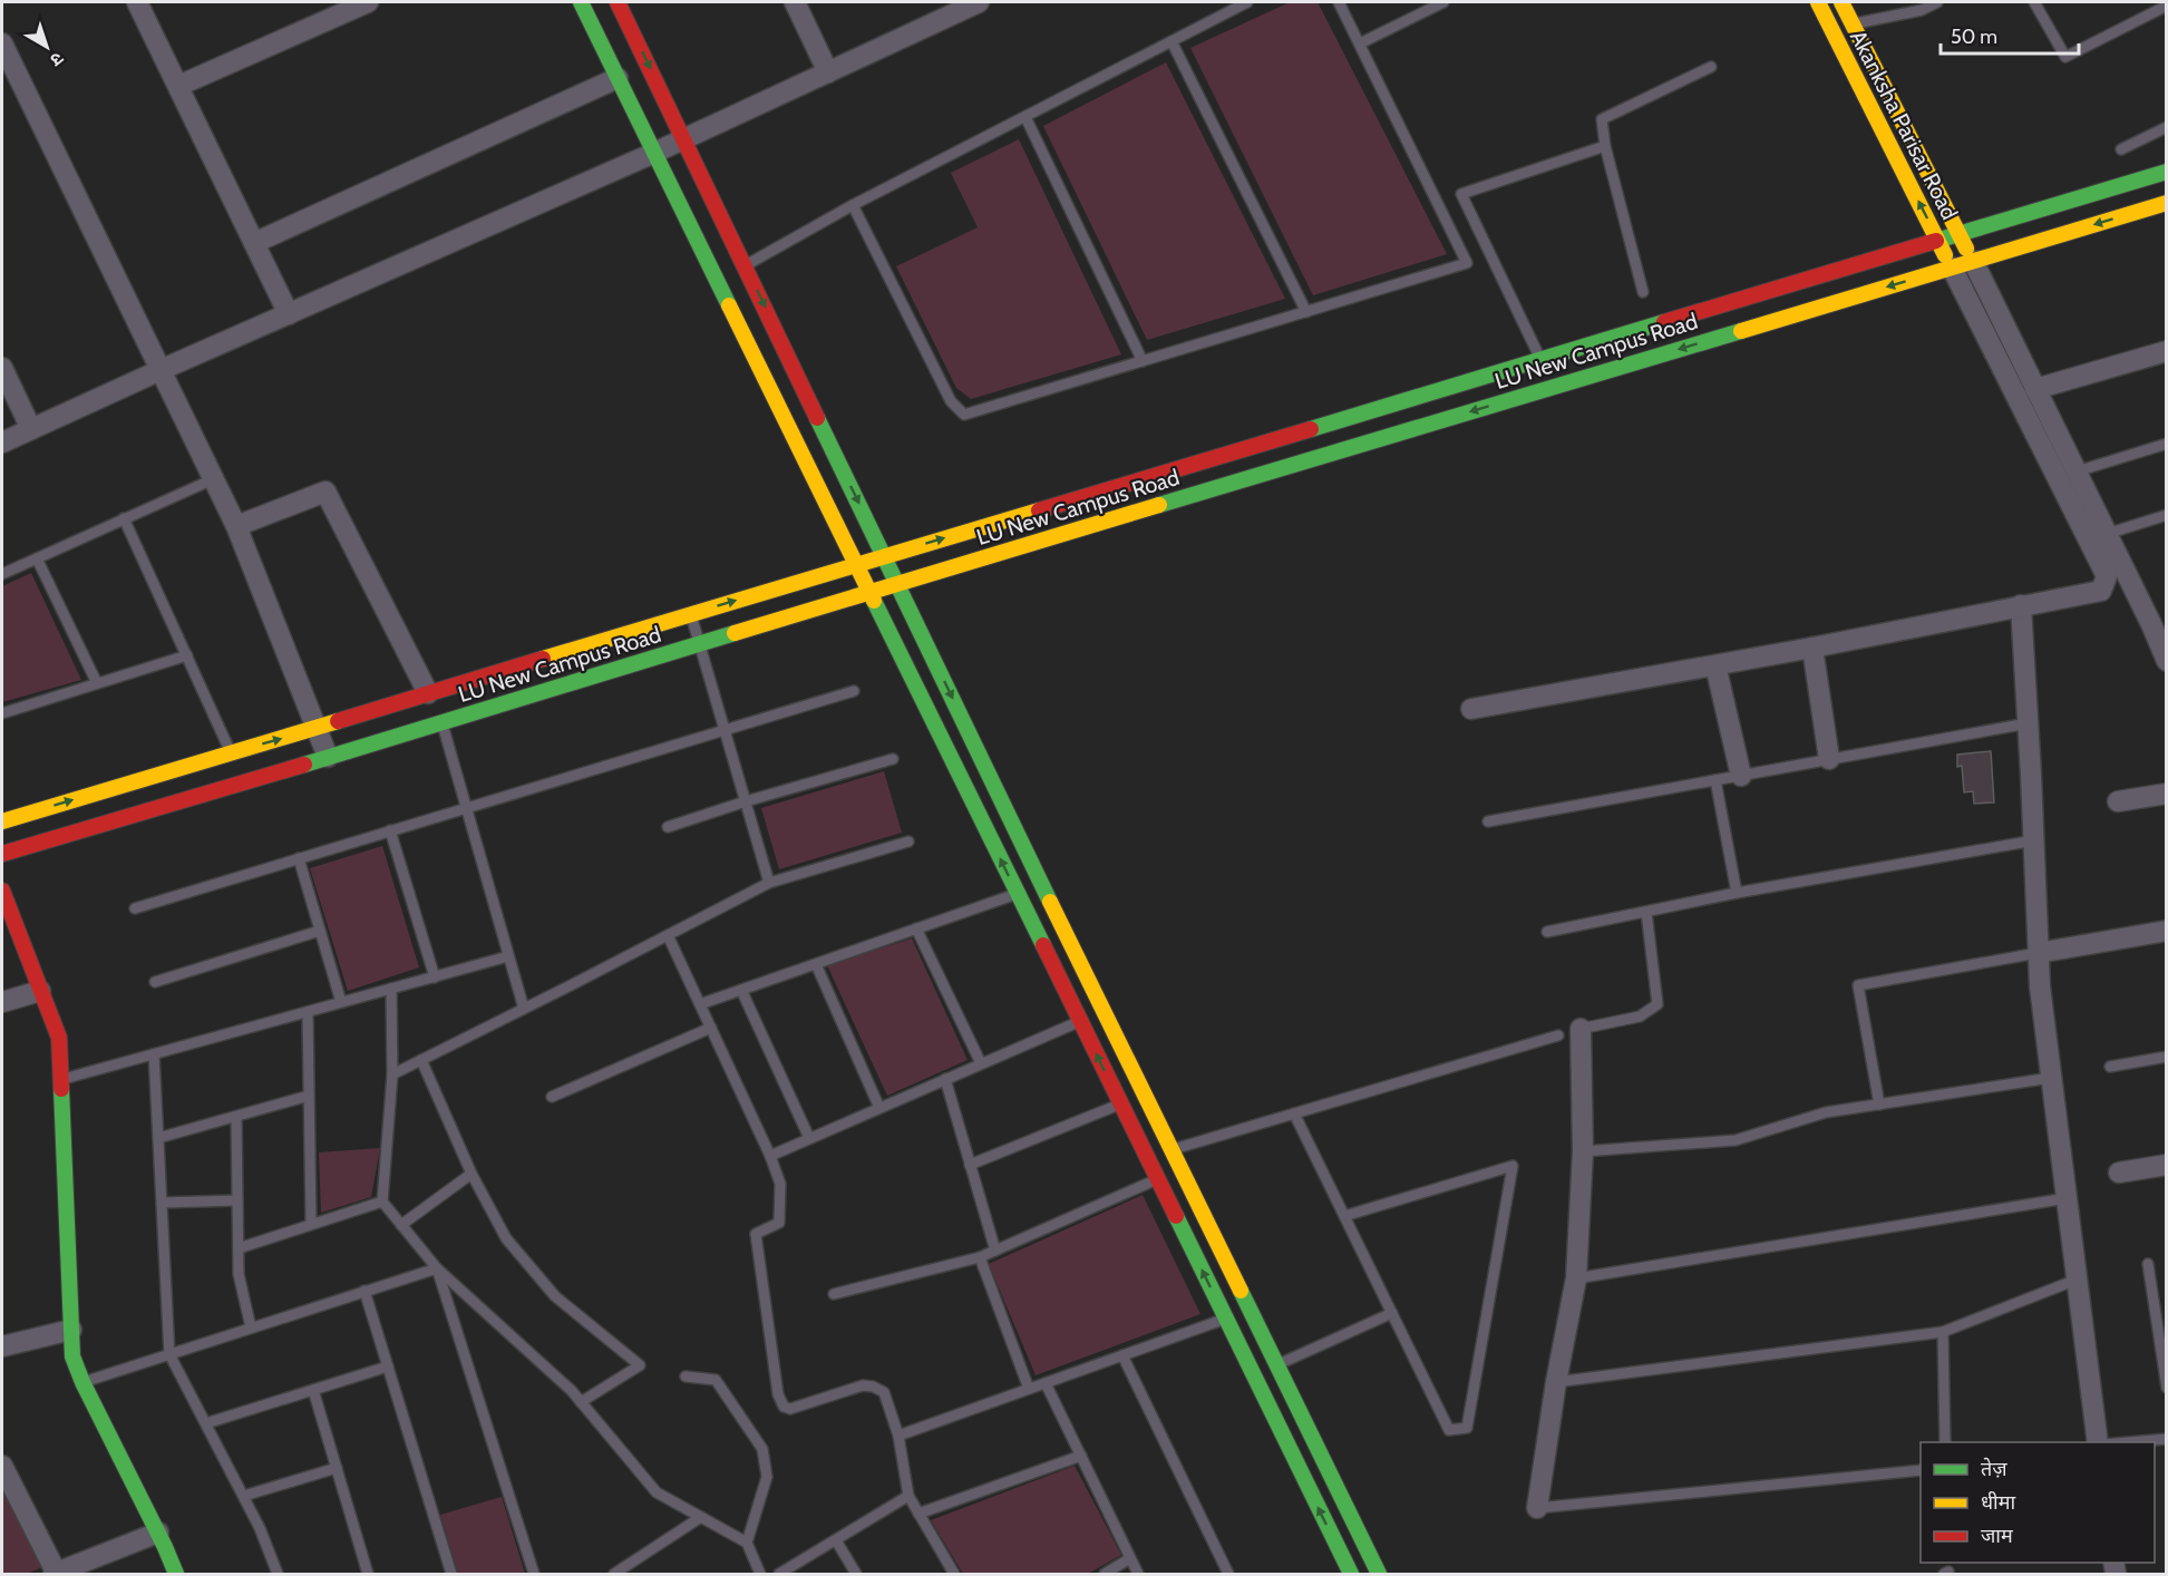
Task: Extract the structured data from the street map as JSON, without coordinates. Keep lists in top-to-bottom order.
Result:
{
  "streets": {
    "street": ["Akanksha Parisar Road", "LU New Campus Road"]
  },
  "crossings": [
    ["Akanksha Parisar Road", "LU New Campus Road"]
  ],
  "legend": ["तेज़", "धीमा", "जाम"],
  "scale_bar": "50 m",
  "north": "bottom right"
}
